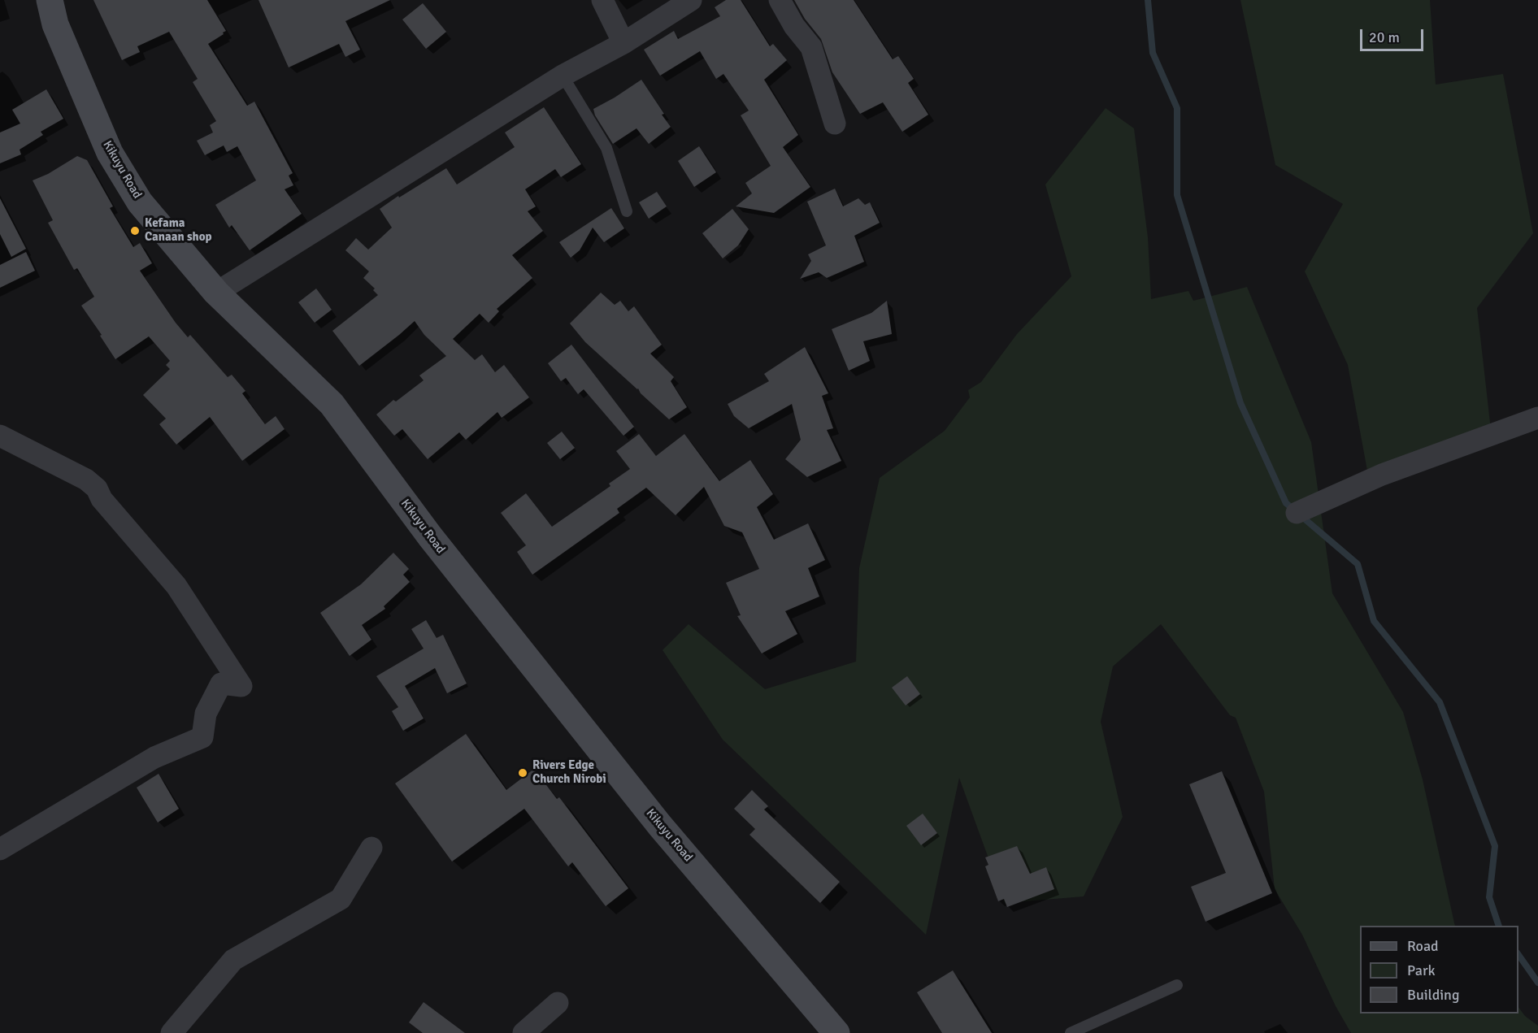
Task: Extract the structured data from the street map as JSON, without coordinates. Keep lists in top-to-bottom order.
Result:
{
  "streets": {
    "main road": ["Kikuyu Road"]
  },
  "places": ["Kefama Canaan shop", "Rivers Edge Church Nirobi"],
  "legend": ["Road", "Park", "Building"],
  "scale_bar": "20 m"
}
